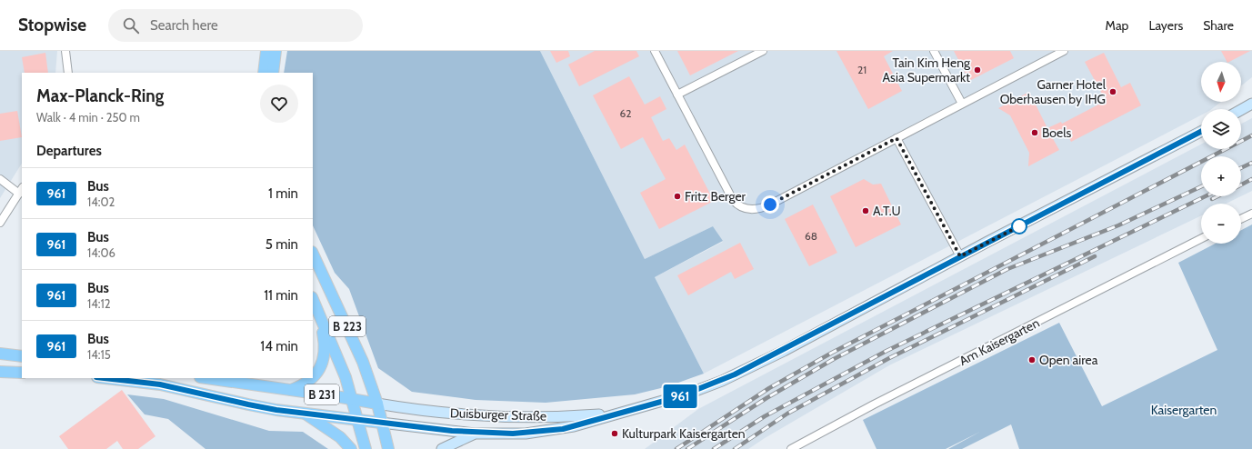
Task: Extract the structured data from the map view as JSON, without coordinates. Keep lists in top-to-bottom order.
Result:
{
  "streets": {
    "main road": ["B 223", "B 231", "Duisburger Straße"],
    "street": ["Am Kaisergarten"]
  },
  "crossings": [
    ["B 223", "B 231"],
    ["B 223", "Duisburger Straße"],
    ["B 231", "Duisburger Straße"]
  ],
  "parks": ["Kaisergarten"],
  "places": [
    "Tain Kim Heng Asia Supermarkt",
    "Garner Hotel Oberhausen by IHG",
    "Boels",
    "Fritz Berger",
    "A.T.U",
    "Open airea",
    "Kulturpark Kaisergarten"
  ],
  "lines": ["bus line 961"],
  "house_numbers": ["21", "62", "68"],
  "north": "bottom",
  "page": {
    "header": "Stopwise",
    "search": "Search here",
    "nav": ["Map", "Layers", "Share"],
    "on_map": "961",
    "map_buttons": ["+", "−"],
    "heading": [
      ["Max-Planck-Ring", "Walk · 4 min · 250 m"],
      "Departures"
    ],
    "list": [
      {
        "mark": "961",
        "name": "Bus",
        "note": "14:02",
        "value": "1 min"
      },
      {
        "mark": "961",
        "name": "Bus",
        "note": "14:06",
        "value": "5 min"
      },
      {
        "mark": "961",
        "name": "Bus",
        "note": "14:12",
        "value": "11 min"
      },
      {
        "mark": "961",
        "name": "Bus",
        "note": "14:15",
        "value": "14 min"
      }
    ]
  }
}
